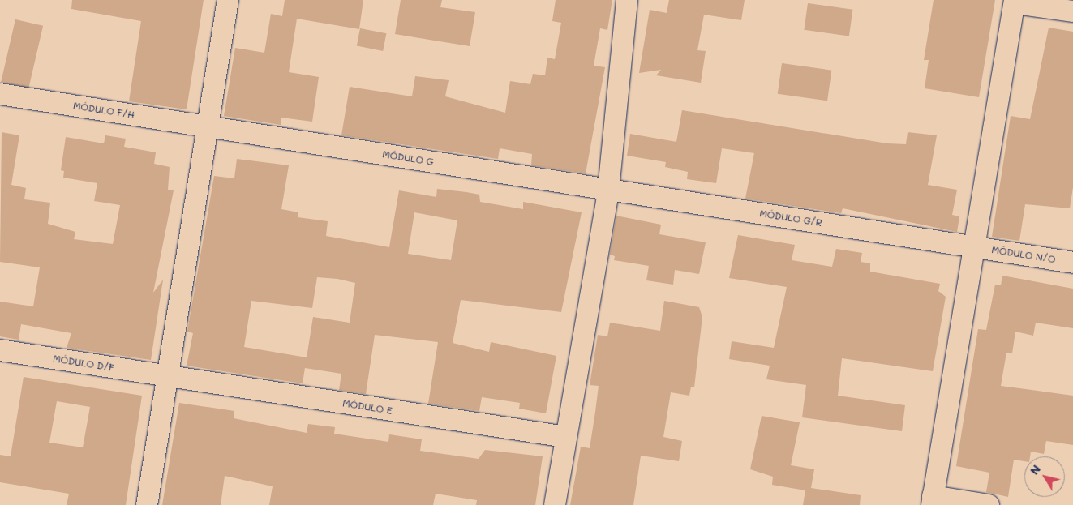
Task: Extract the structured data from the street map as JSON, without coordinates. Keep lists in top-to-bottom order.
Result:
{
  "streets": {
    "street": [
      "MÓDULO F/H",
      "MÓDULO G",
      "MÓDULO G/R",
      "MÓDULO N/O",
      "MÓDULO D/F",
      "MÓDULO E"
    ]
  },
  "crossings": [
    ["MÓDULO F/H", "MÓDULO G"],
    ["MÓDULO G", "MÓDULO G/R"],
    ["MÓDULO G/R", "MÓDULO N/O"],
    ["MÓDULO D/F", "MÓDULO E"]
  ],
  "north": "top left"
}
